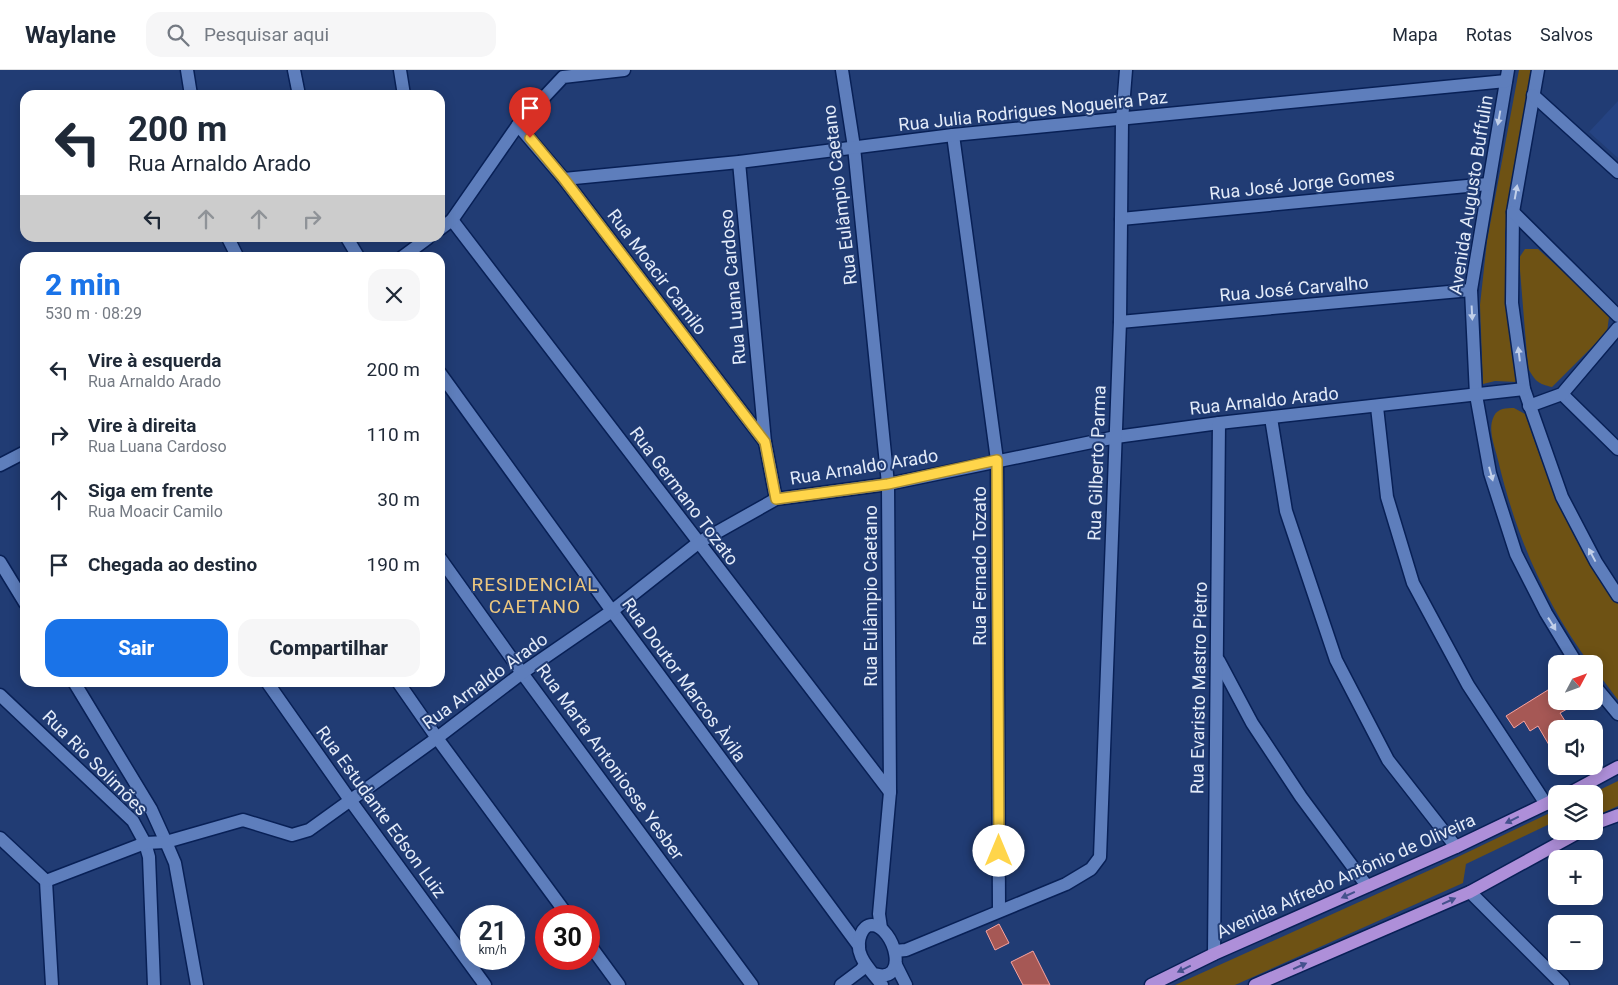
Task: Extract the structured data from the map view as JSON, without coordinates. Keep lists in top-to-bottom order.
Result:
{
  "streets": {
    "main road": ["Avenida Alfredo Antônio de Oliveira"],
    "street": [
      "Rua Julia Rodrigues Nogueira Paz",
      "Rua José Jorge Gomes",
      "Rua Eulâmpio Caetano",
      "Avenida Augusto Buffulin",
      "Rua Moacir Camilo",
      "Rua Luana Cardoso",
      "Rua José Carvalho",
      "Rua Arnaldo Arado",
      "Rua Gilberto Parma",
      "Rua Germano Tozato",
      "Rua Fernado Tozato",
      "Rua Doutor Marcos Àvila",
      "Rua Evaristo Mastro Pietro",
      "Rua Marta Antoniosse Yesber",
      "Rua Rio Solimões",
      "Rua Estudante Edson Luiz"
    ]
  },
  "crossings": [
    ["Rua Julia Rodrigues Nogueira Paz", "Rua Eulâmpio Caetano"],
    ["Rua Julia Rodrigues Nogueira Paz", "Avenida Augusto Buffulin"],
    ["Rua Julia Rodrigues Nogueira Paz", "Rua Moacir Camilo"],
    ["Rua Julia Rodrigues Nogueira Paz", "Rua Luana Cardoso"],
    ["Rua Julia Rodrigues Nogueira Paz", "Rua Gilberto Parma"],
    ["Rua Julia Rodrigues Nogueira Paz", "Rua Fernado Tozato"],
    ["Rua José Jorge Gomes", "Avenida Augusto Buffulin"],
    ["Rua José Jorge Gomes", "Rua Gilberto Parma"],
    ["Rua Eulâmpio Caetano", "Rua Arnaldo Arado"],
    ["Rua Eulâmpio Caetano", "Rua Germano Tozato"],
    ["Rua Eulâmpio Caetano", "Rua Doutor Marcos Àvila"],
    ["Avenida Augusto Buffulin", "Rua José Carvalho"],
    ["Avenida Augusto Buffulin", "Rua Arnaldo Arado"],
    ["Rua Moacir Camilo", "Rua Luana Cardoso"],
    ["Rua Luana Cardoso", "Rua Arnaldo Arado"],
    ["Rua José Carvalho", "Rua Gilberto Parma"],
    ["Rua Arnaldo Arado", "Rua Gilberto Parma"],
    ["Rua Arnaldo Arado", "Rua Germano Tozato"],
    ["Rua Arnaldo Arado", "Rua Fernado Tozato"],
    ["Rua Arnaldo Arado", "Rua Doutor Marcos Àvila"],
    ["Rua Arnaldo Arado", "Rua Evaristo Mastro Pietro"],
    ["Rua Arnaldo Arado", "Rua Marta Antoniosse Yesber"],
    ["Rua Arnaldo Arado", "Rua Rio Solimões"],
    ["Rua Arnaldo Arado", "Rua Estudante Edson Luiz"],
    ["Rua Gilberto Parma", "Rua Fernado Tozato"],
    ["Rua Evaristo Mastro Pietro", "Avenida Alfredo Antônio de Oliveira"]
  ],
  "districts": ["RESIDENCIAL CAETANO"],
  "north": "top right",
  "page": {
    "header": "Waylane",
    "search": "Pesquisar aqui",
    "nav": ["Mapa", "Rotas", "Salvos"],
    "turn": ["200 m", "Rua Arnaldo Arado"],
    "heading": ["2 min", "530 m · 08:29"],
    "list": [
      {
        "name": "Vire à esquerda",
        "note": "Rua Arnaldo Arado",
        "value": "200 m"
      },
      {
        "name": "Vire à direita",
        "note": "Rua Luana Cardoso",
        "value": "110 m"
      },
      {
        "name": "Siga em frente",
        "note": "Rua Moacir Camilo",
        "value": "30 m"
      },
      {
        "name": "Chegada ao destino",
        "value": "190 m"
      }
    ],
    "buttons": ["Sair", "Compartilhar"],
    "map_buttons": ["+", "−"],
    "speed": "21 km/h",
    "limit": "30"
  }
}
